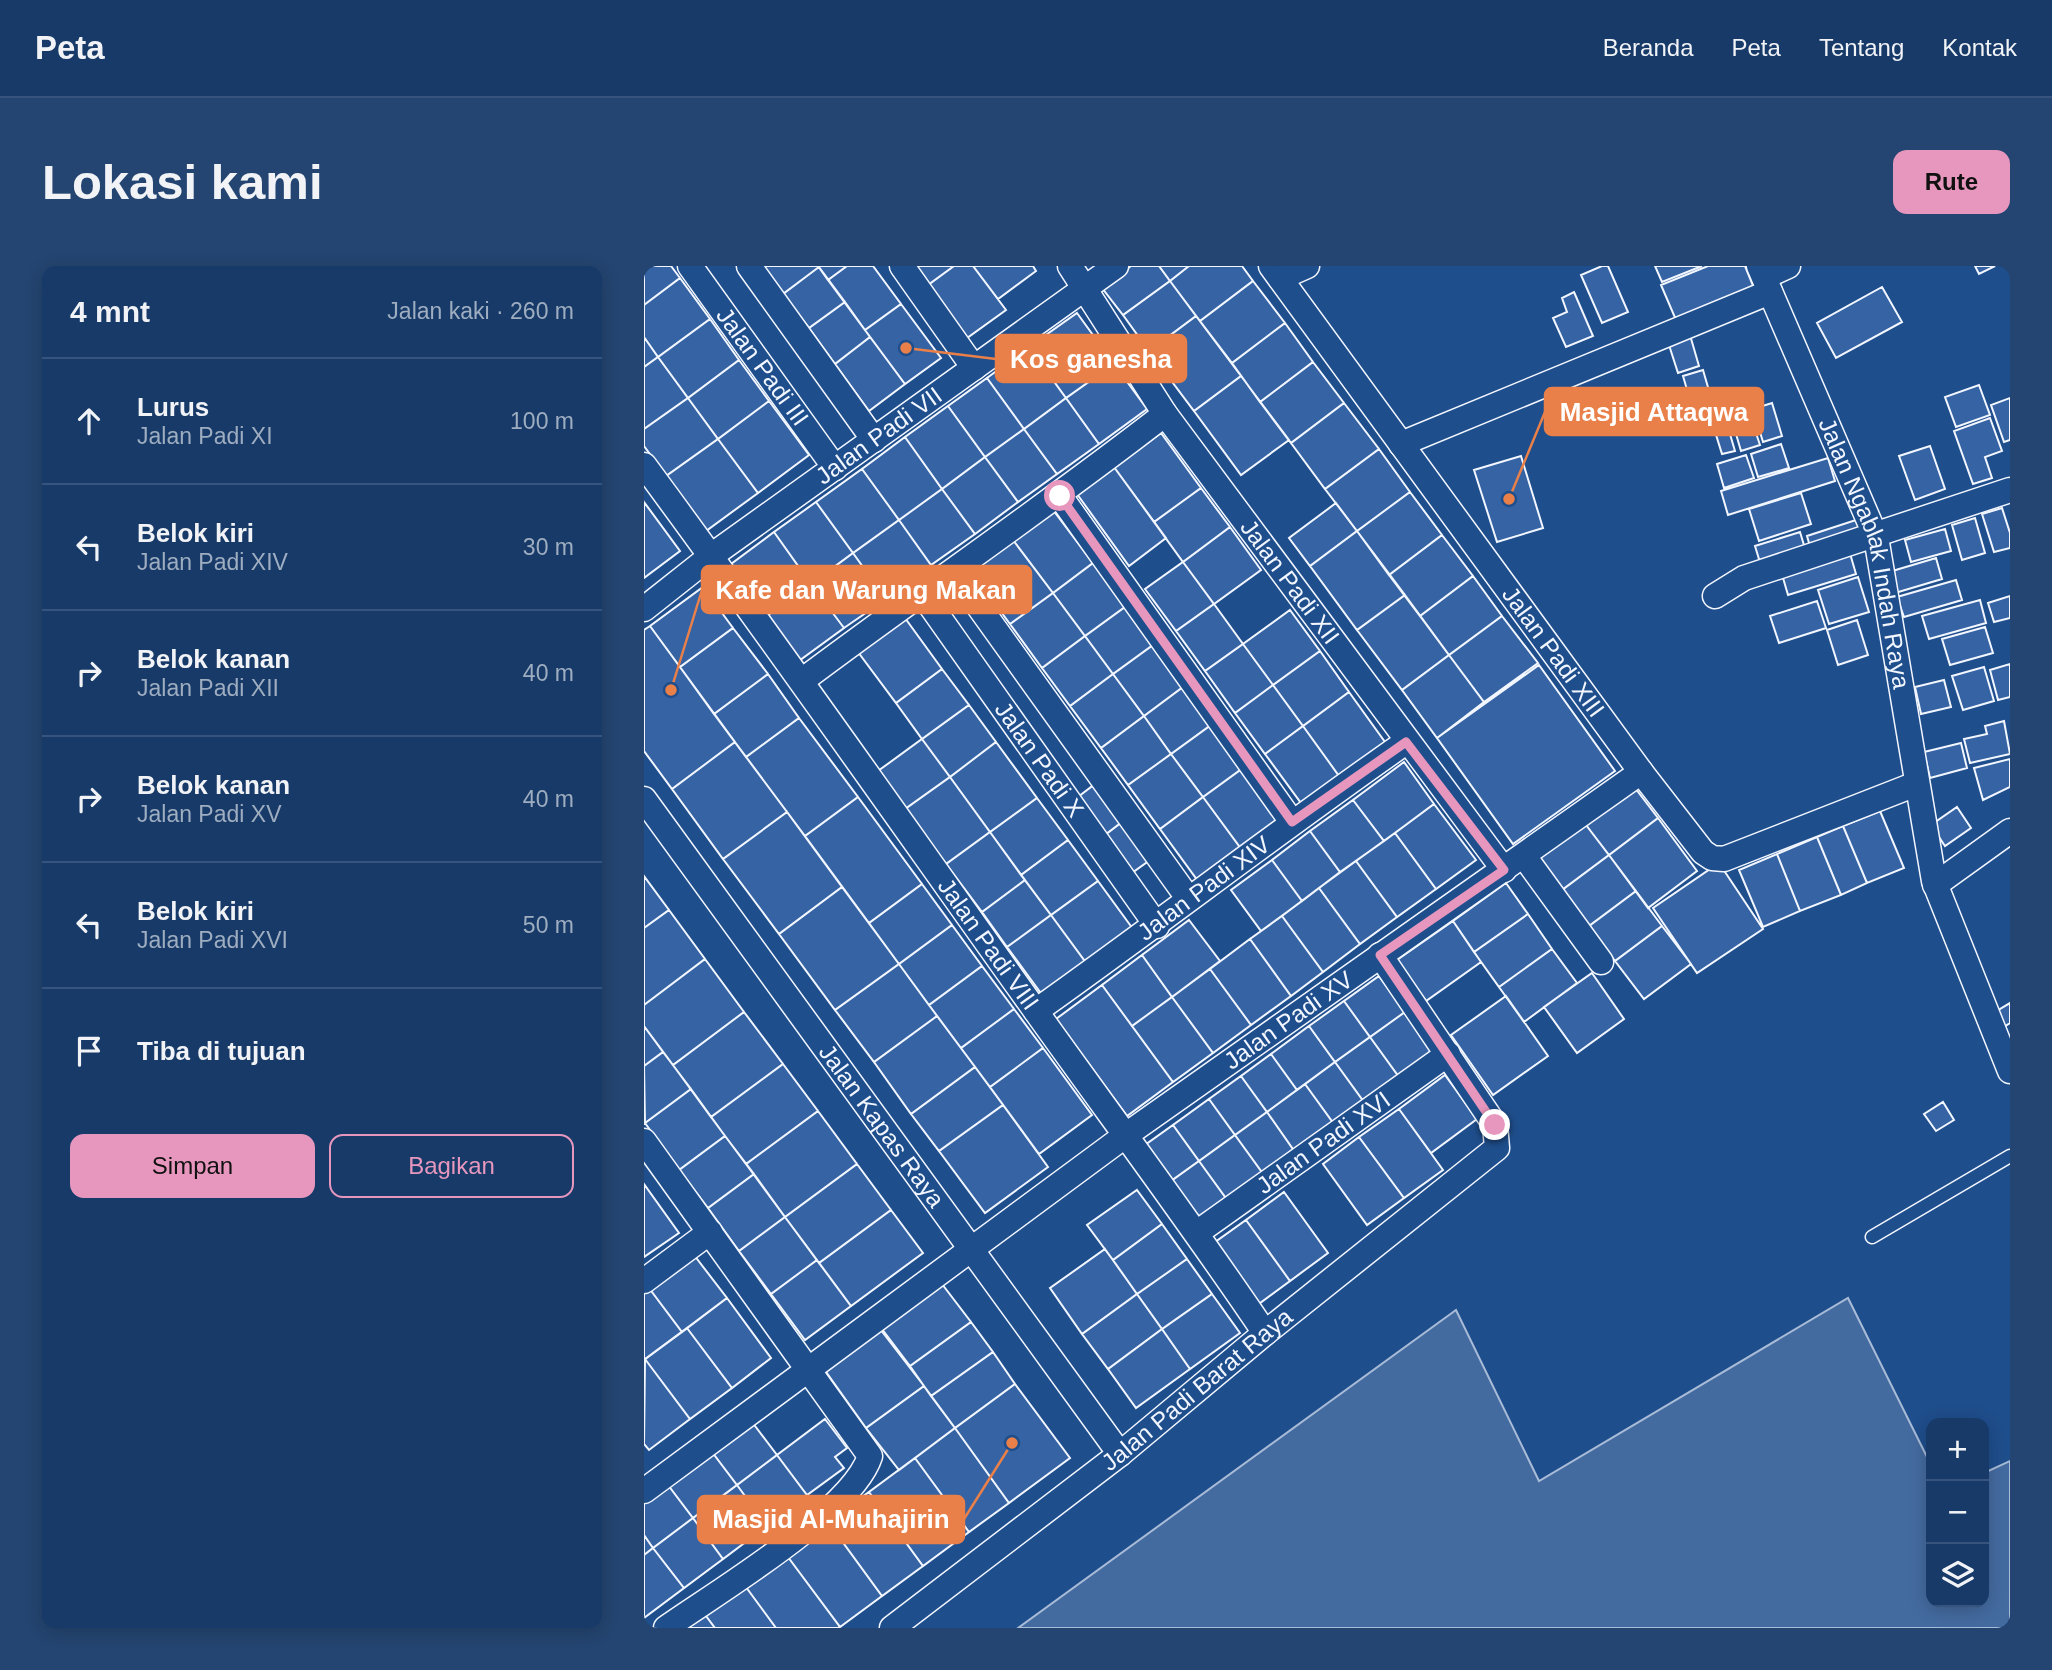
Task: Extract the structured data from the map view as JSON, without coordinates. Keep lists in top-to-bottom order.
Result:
{
  "streets": {
    "street": [
      "Jalan Padi III",
      "Jalan Padi VII",
      "Jalan Ngablak Indah Raya",
      "Jalan Padi XII",
      "Jalan Padi XIII",
      "Jalan Padi X",
      "Jalan Padi XIV",
      "Jalan Padi VIII",
      "Jalan Padi XV",
      "Jalan Kapas Raya",
      "Jalan Padi XVI",
      "Jalan Padi Barat Raya"
    ]
  },
  "crossings": [
    ["Jalan Padi III", "Jalan Padi VII"],
    ["Jalan Padi VII", "Jalan Padi XII"],
    ["Jalan Padi VII", "Jalan Padi VIII"],
    ["Jalan Ngablak Indah Raya", "Jalan Padi XIII"],
    ["Jalan Padi XII", "Jalan Padi XIV"],
    ["Jalan Padi XII", "Jalan Padi XV"],
    ["Jalan Padi XIII", "Jalan Padi XV"],
    ["Jalan Padi X", "Jalan Padi XIV"],
    ["Jalan Padi XIV", "Jalan Padi VIII"],
    ["Jalan Padi VIII", "Jalan Padi XV"],
    ["Jalan Padi VIII", "Jalan Padi XVI"],
    ["Jalan Padi VIII", "Jalan Padi Barat Raya"],
    ["Jalan Padi XV", "Jalan Kapas Raya"],
    ["Jalan Kapas Raya", "Jalan Padi Barat Raya"],
    ["Jalan Padi XVI", "Jalan Padi Barat Raya"]
  ],
  "places": [
    "Kos ganesha",
    "Masjid Attaqwa",
    "Kafe dan Warung Makan",
    "Masjid Al-Muhajirin"
  ],
  "page": {
    "header": "Peta",
    "nav": [
      "Beranda",
      "Peta",
      "Tentang",
      "Kontak"
    ],
    "buttons": [
      "Rute",
      ["Simpan", "Bagikan"]
    ],
    "title": "Lokasi kami",
    "heading": ["4 mnt", "Jalan kaki · 260 m"],
    "list": [
      ["Lurus", "Jalan Padi XI", "100 m"],
      ["Belok kiri", "Jalan Padi XIV", "30 m"],
      ["Belok kanan", "Jalan Padi XII", "40 m"],
      ["Belok kanan", "Jalan Padi XV", "40 m"],
      ["Belok kiri", "Jalan Padi XVI", "50 m"],
      "Tiba di tujuan"
    ],
    "map_buttons": ["+", "−"]
  }
}
